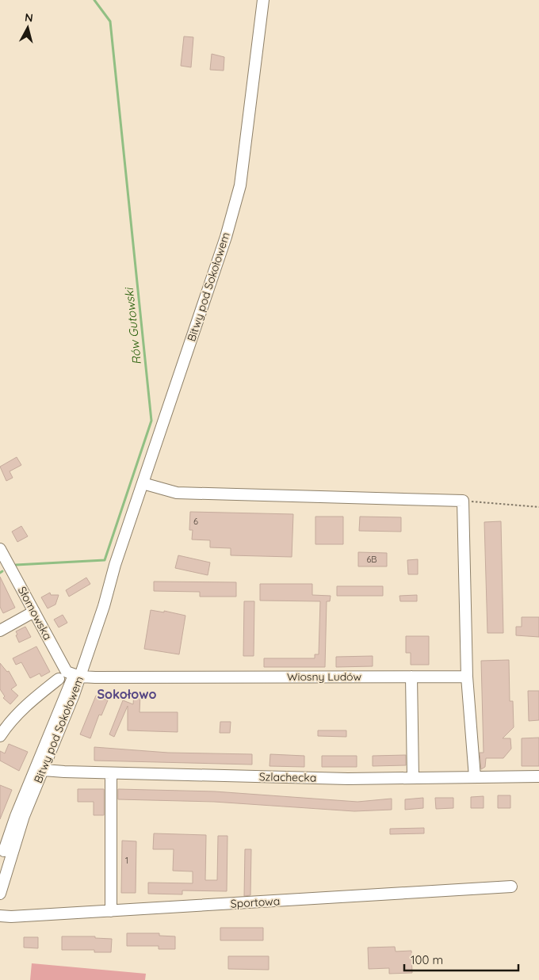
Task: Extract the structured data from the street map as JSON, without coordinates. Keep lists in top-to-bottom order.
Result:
{
  "streets": {
    "street": [
      "Bitwy pod Sokołowem",
      "Słomowska",
      "Wiosny Ludów",
      "Szlachecka",
      "Sportowa"
    ]
  },
  "crossings": [
    ["Bitwy pod Sokołowem", "Słomowska"],
    ["Bitwy pod Sokołowem", "Wiosny Ludów"],
    ["Bitwy pod Sokołowem", "Szlachecka"],
    ["Słomowska", "Wiosny Ludów"]
  ],
  "districts": ["Sokołowo"],
  "water": ["Rów Gutowski"],
  "house_numbers": ["6", "6B", "1"],
  "scale_bar": "100 m",
  "north": "top"
}
